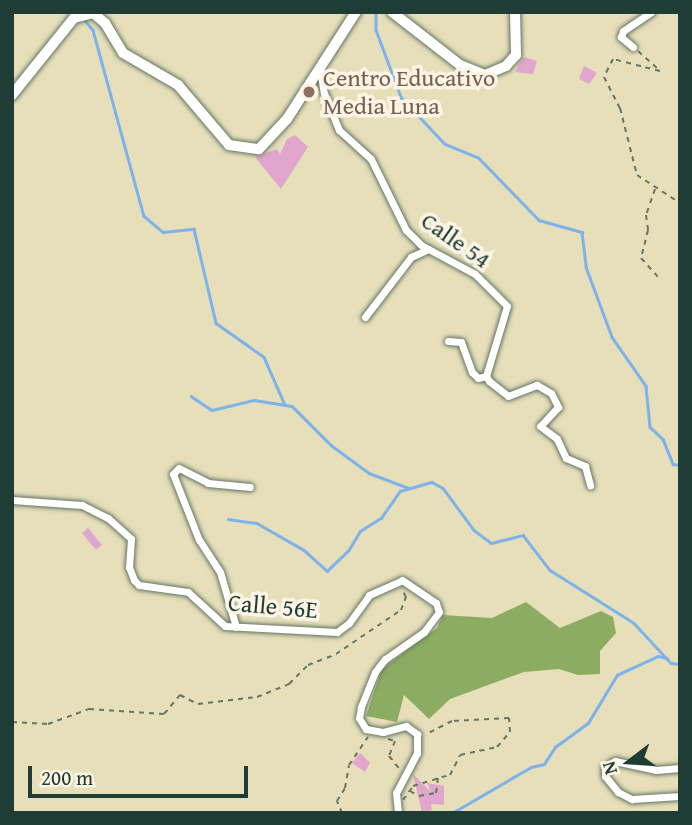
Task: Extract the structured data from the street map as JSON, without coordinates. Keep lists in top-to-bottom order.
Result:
{
  "streets": {
    "street": ["Calle 54", "Calle 56E"]
  },
  "places": ["Centro Educativo Media Luna"],
  "scale_bar": "200 m",
  "north": "left"
}
